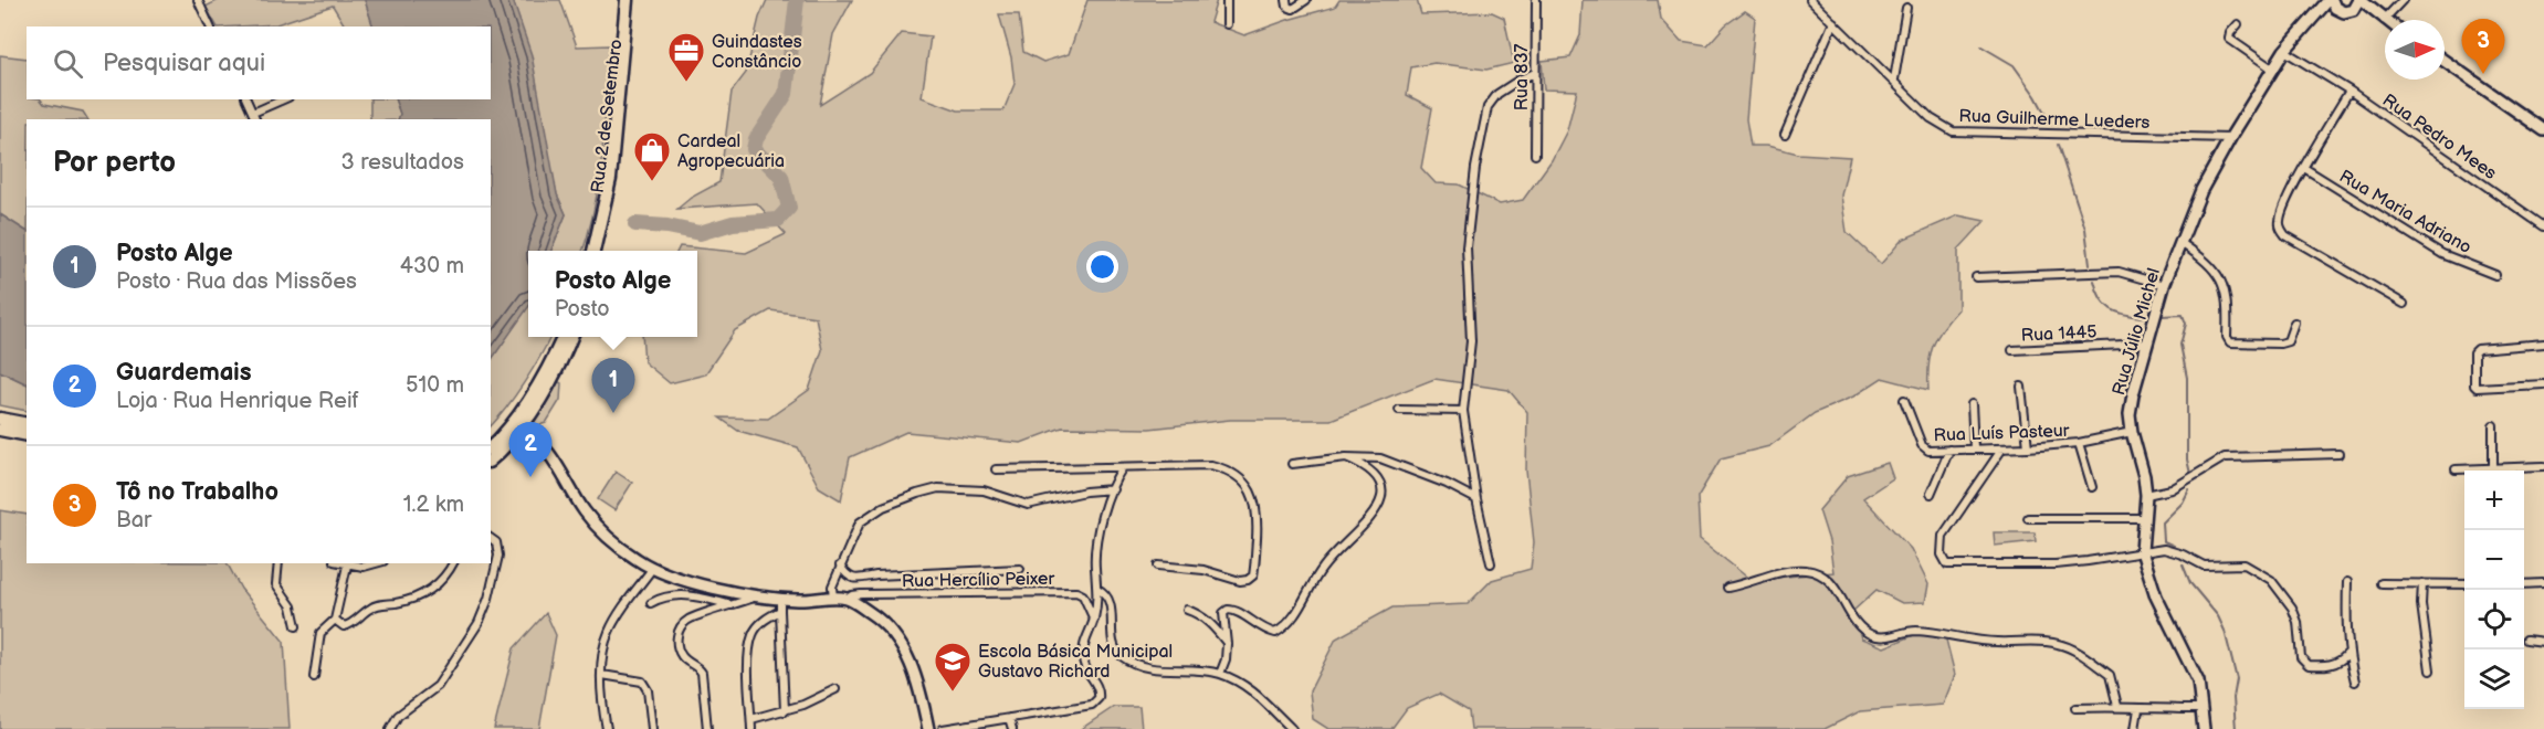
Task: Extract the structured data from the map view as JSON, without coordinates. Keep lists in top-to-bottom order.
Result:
{
  "streets": {
    "main road": ["Rua 2 de Setembro"],
    "street": [
      "Rua 837",
      "Rua Guilherme Lueders",
      "Rua Pedro Mees",
      "Rua Maria Adriano",
      "Rua Júlio Michel",
      "Rua 1445",
      "Rua Luís Pasteur",
      "Rua Hercílio Peixer"
    ]
  },
  "crossings": [
    ["Rua Guilherme Lueders", "Rua Júlio Michel"],
    ["Rua Pedro Mees", "Rua Júlio Michel"],
    ["Rua Júlio Michel", "Rua 1445"],
    ["Rua Júlio Michel", "Rua Luís Pasteur"]
  ],
  "places": {
    "office": ["Guindastes Constâncio"],
    "shop": ["Cardeal Agropecuária"],
    "school or university": ["Escola Básica Municipal Gustavo Richard"]
  },
  "north": "right",
  "page": {
    "pins": ["3", "1", "2"],
    "search": "Pesquisar aqui",
    "heading": ["Por perto", "3 resultados"],
    "list": [
      {
        "mark": "1",
        "name": "Posto Alge",
        "note": "Posto · Rua das Missões",
        "value": "430 m"
      },
      {
        "mark": "2",
        "name": "Guardemais",
        "note": "Loja · Rua Henrique Reif",
        "value": "510 m"
      },
      {
        "mark": "3",
        "name": "Tô no Trabalho",
        "note": "Bar",
        "value": "1.2 km"
      }
    ],
    "popup": ["Posto Alge", "Posto"],
    "map_buttons": ["+", "−"]
  }
}
